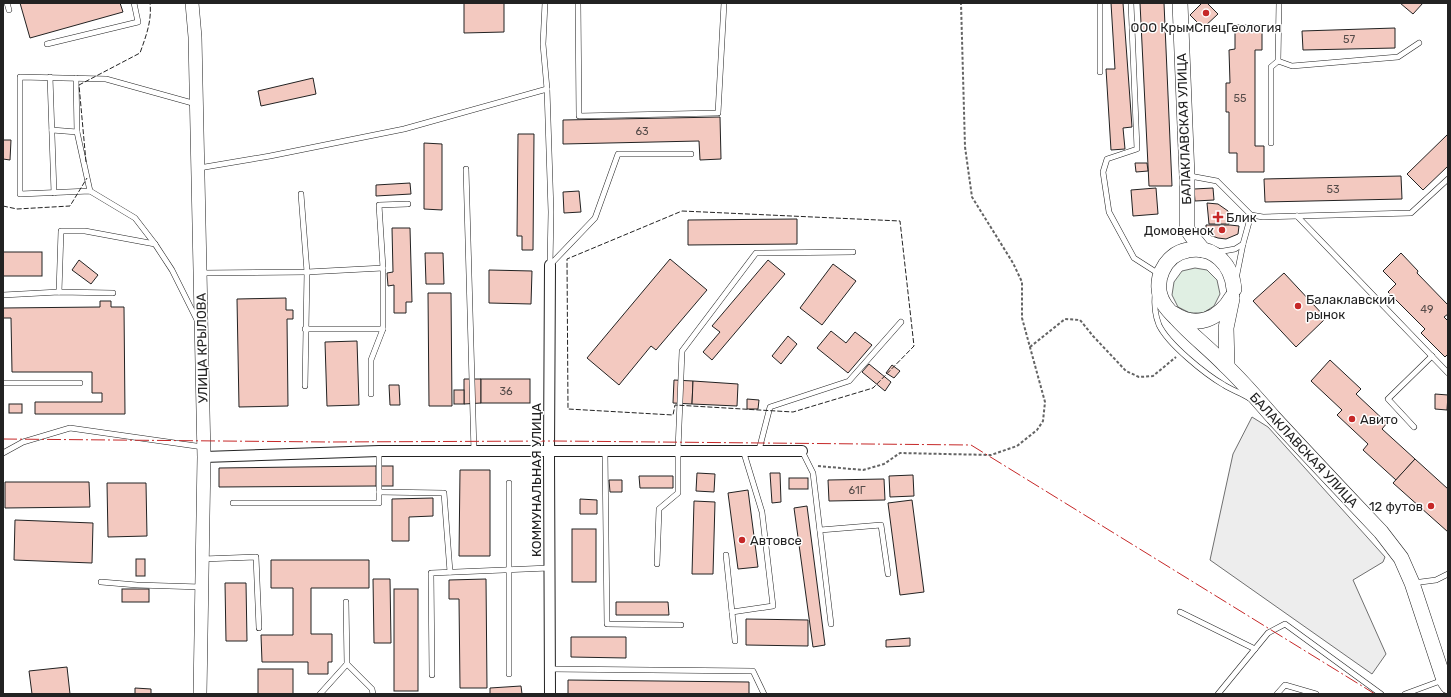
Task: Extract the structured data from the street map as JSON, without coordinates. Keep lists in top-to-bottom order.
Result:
{
  "streets": {
    "main road": ["БАЛАКЛАВСКАЯ УЛИЦА"],
    "street": ["УЛИЦА КРЫЛОВА", "КОММУНАЛЬНАЯ УЛИЦА"]
  },
  "places": {
    "other": [
      "ООО КрымСпецГеология",
      "Домовенок",
      "Балаклавский рынок",
      "Авито",
      "12 футов",
      "Автовсе"
    ],
    "health": ["Блик"]
  },
  "house_numbers": [
    "57",
    "55",
    "63",
    "53",
    "49",
    "36",
    "61Г"
  ]
}
